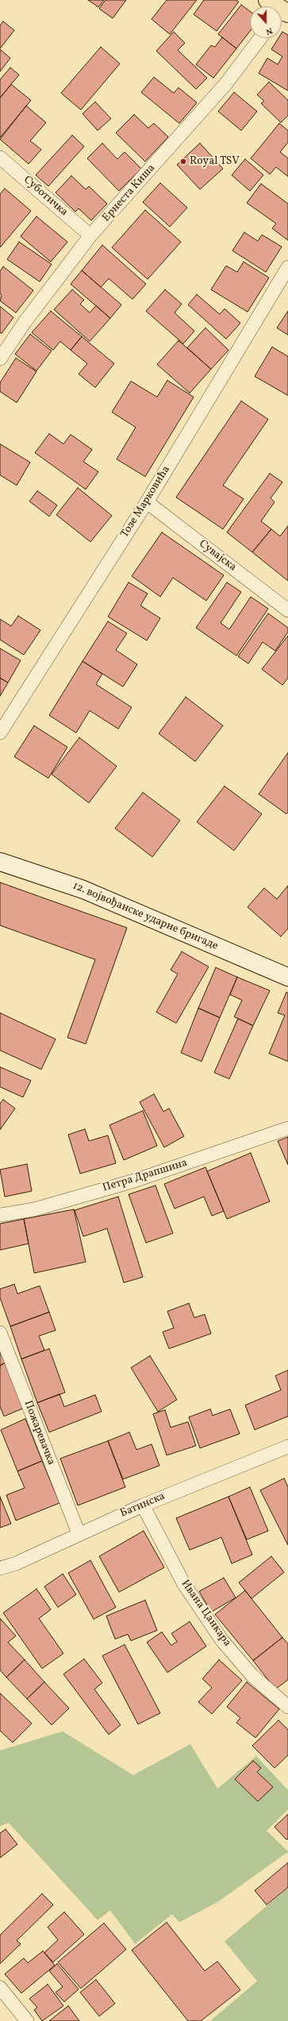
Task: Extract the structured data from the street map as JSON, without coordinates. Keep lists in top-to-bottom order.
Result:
{
  "streets": {
    "main road": ["12. војвођанске ударне бригаде"],
    "street": [
      "Ернеста Киша",
      "Суботичка",
      "Тозе Марковића",
      "Сувајска",
      "Петра Драпшина",
      "Пожаревачка",
      "Батинска",
      "Ивана Цанкара"
    ]
  },
  "crossings": [
    ["Ернеста Киша", "Суботичка"],
    ["Тозе Марковића", "Сувајска"],
    ["Пожаревачка", "Батинска"],
    ["Батинска", "Ивана Цанкара"]
  ],
  "places": ["Royal TSV"],
  "north": "bottom"
}
